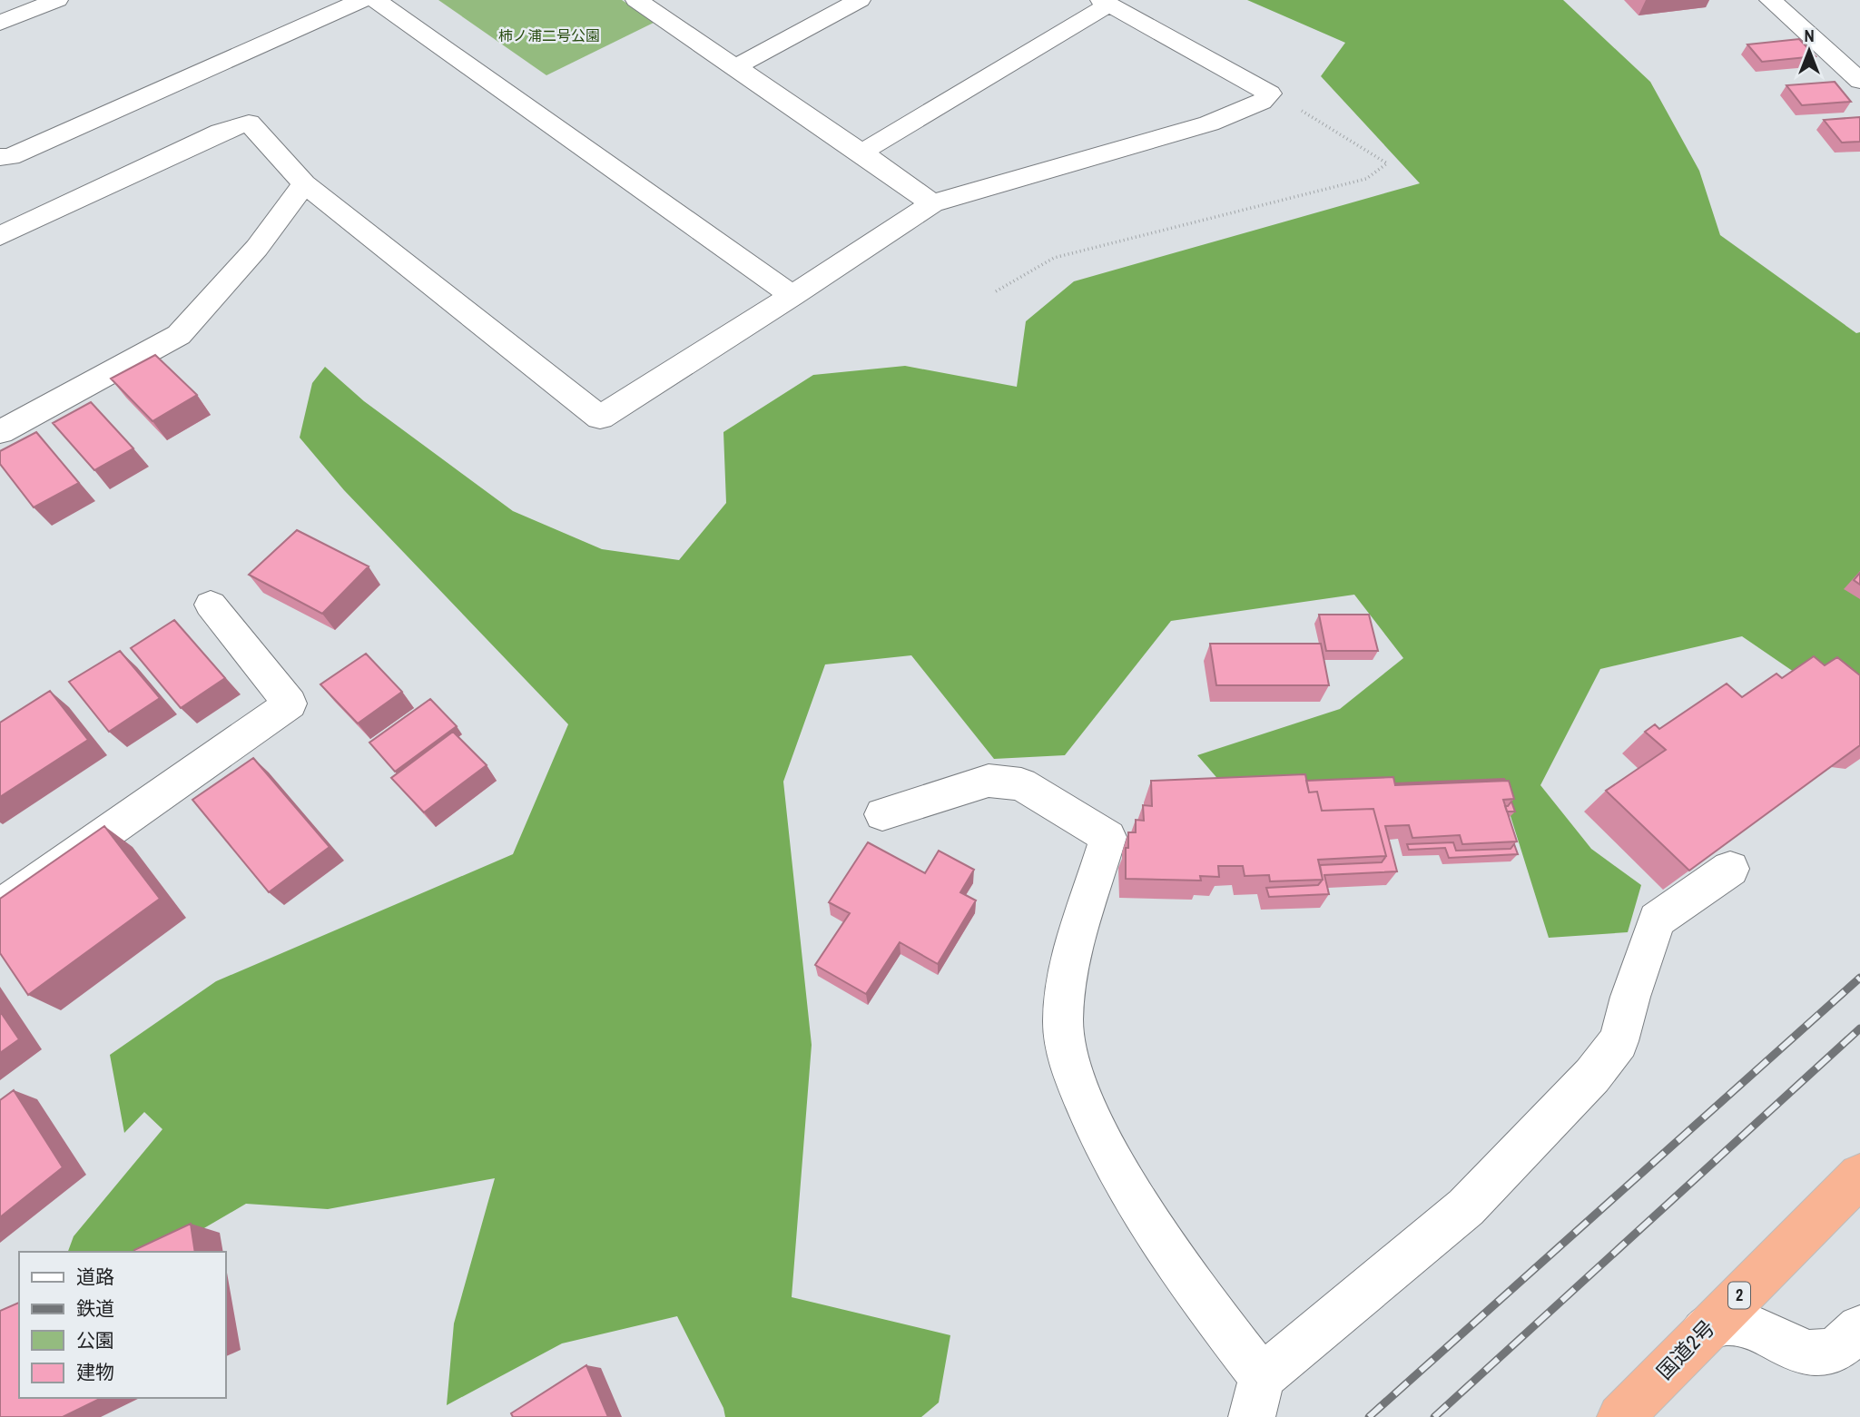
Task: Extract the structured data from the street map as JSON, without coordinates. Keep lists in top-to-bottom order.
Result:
{
  "streets": {
    "highway": ["2", "国道2号"]
  },
  "parks": ["柿ノ浦二号公園"],
  "legend": [
    "道路",
    "鉄道",
    "公園",
    "建物"
  ],
  "north": "top"
}
